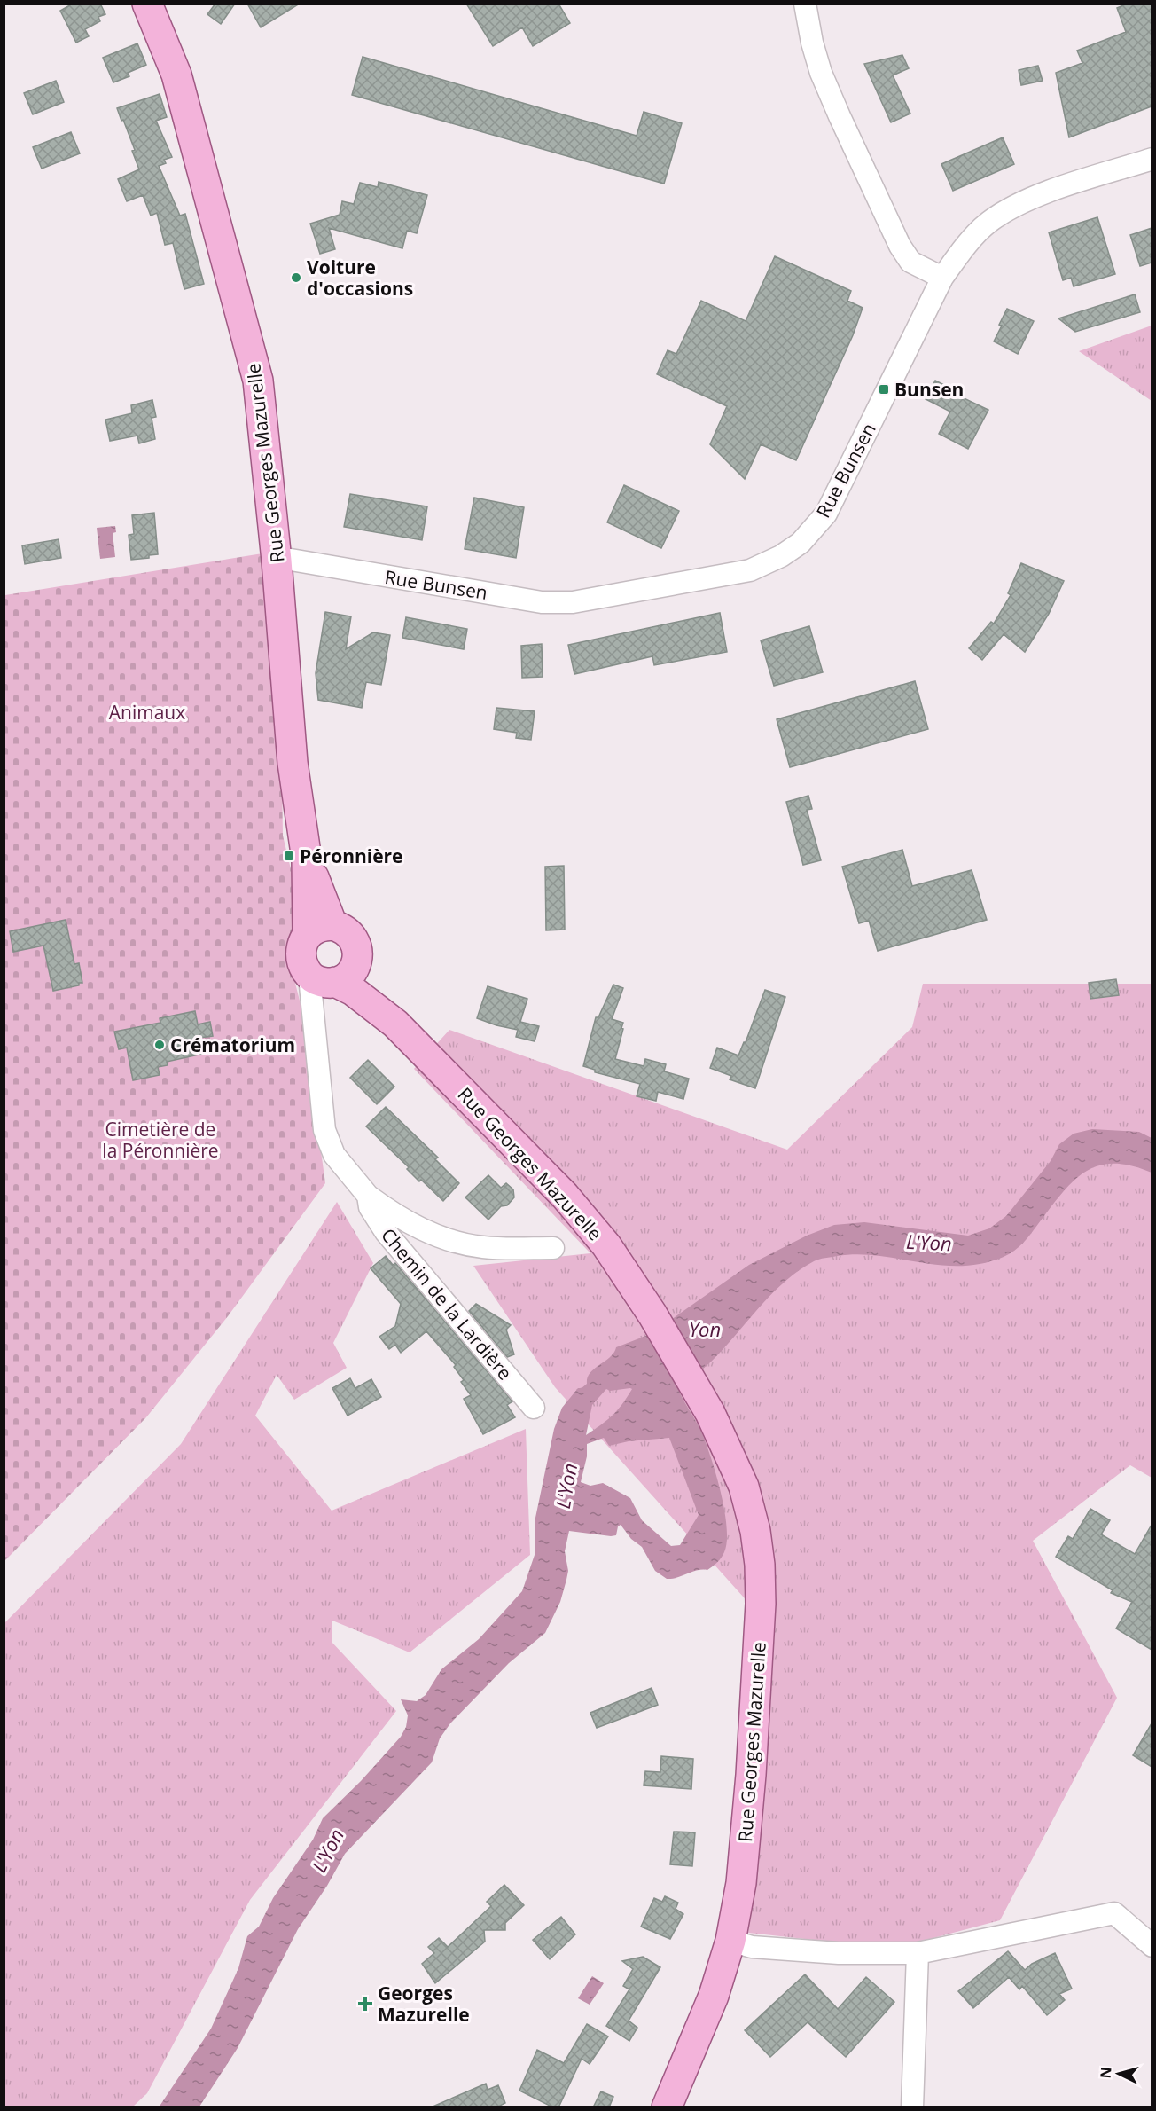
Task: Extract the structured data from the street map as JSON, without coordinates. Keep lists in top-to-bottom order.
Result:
{
  "streets": {
    "main road": ["Rue Georges Mazurelle"],
    "street": ["Rue Bunsen", "Chemin de la Lardière"]
  },
  "crossings": [
    ["Rue Georges Mazurelle", "Rue Bunsen"],
    ["Rue Georges Mazurelle", "Chemin de la Lardière"]
  ],
  "water": ["L'Yon", "Yon"],
  "parks": ["Animaux", "Cimetière de la Péronnière"],
  "places": {
    "other": ["Voiture d'occasions", "Crématorium"],
    "transit": ["Bunsen", "Péronnière"],
    "health": ["Georges Mazurelle"]
  },
  "north": "left"
}
